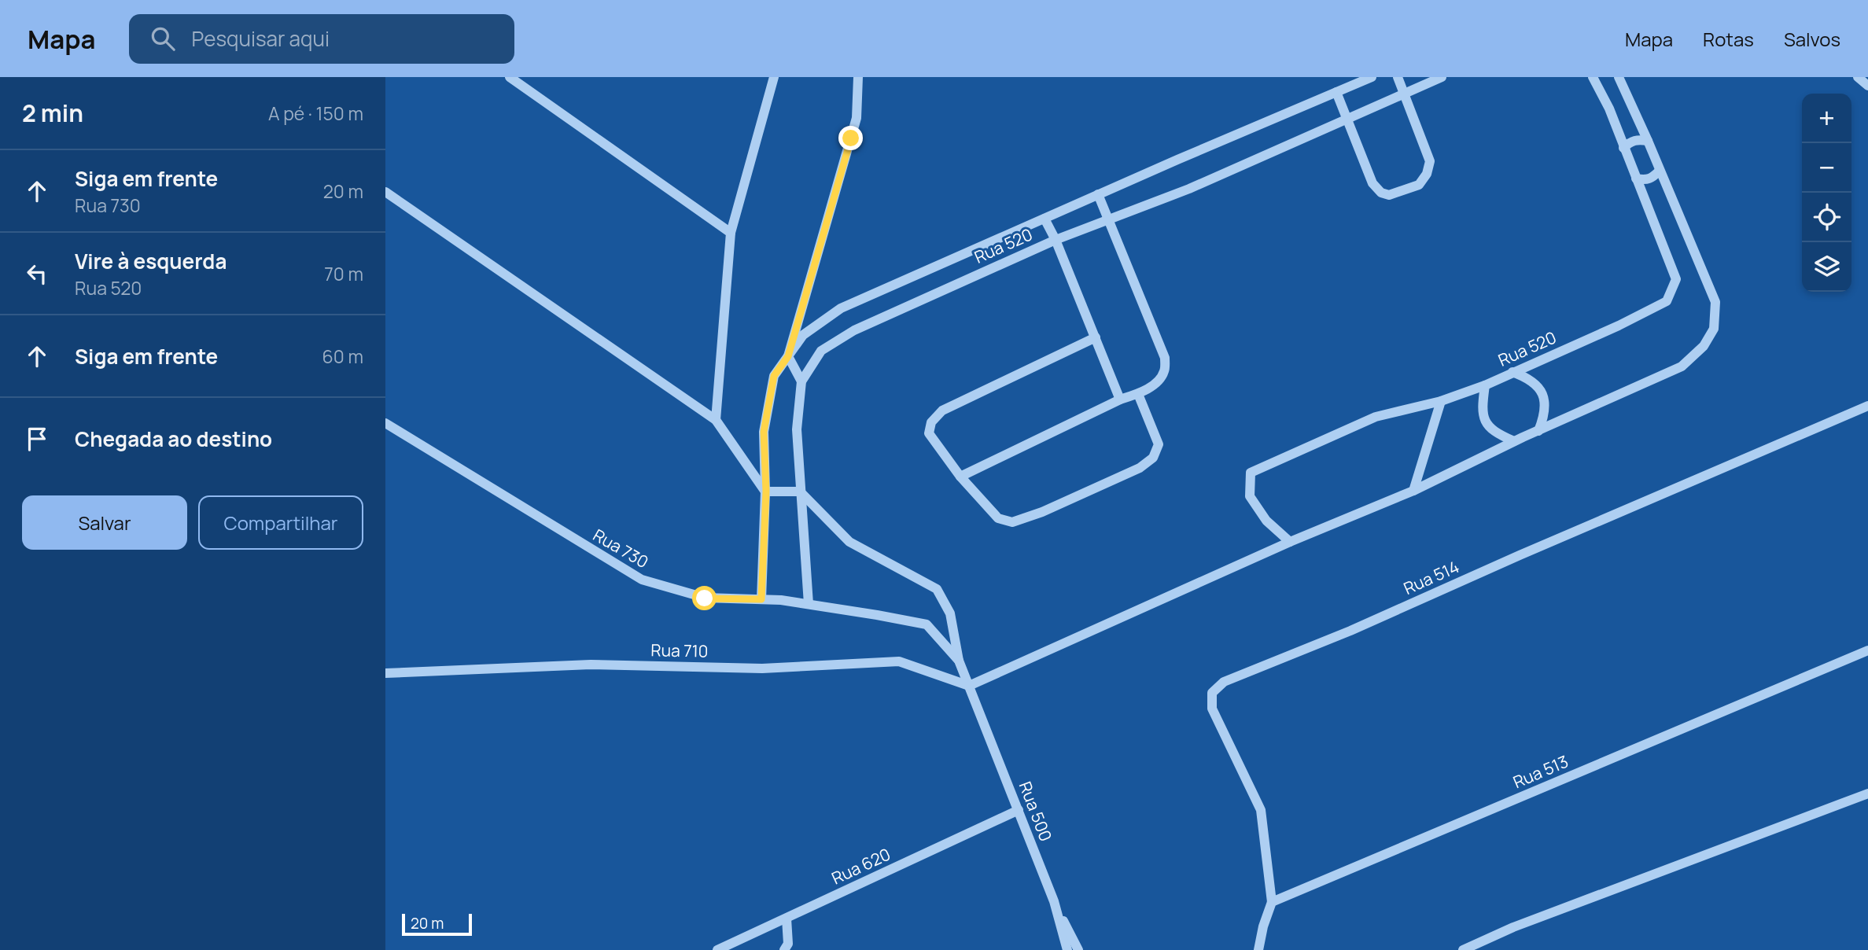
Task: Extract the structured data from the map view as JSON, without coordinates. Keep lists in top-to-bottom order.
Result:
{
  "streets": {
    "lane": [
      "Rua 520",
      "Rua 730",
      "Rua 514",
      "Rua 710",
      "Rua 513",
      "Rua 500",
      "Rua 620"
    ]
  },
  "crossings": [
    ["Rua 520", "Rua 730"],
    ["Rua 730", "Rua 710"],
    ["Rua 730", "Rua 500"],
    ["Rua 514", "Rua 513"],
    ["Rua 710", "Rua 500"],
    ["Rua 500", "Rua 620"]
  ],
  "scale_bar": "20 m",
  "page": {
    "header": "Mapa",
    "search": "Pesquisar aqui",
    "nav": ["Mapa", "Rotas", "Salvos"],
    "heading": ["2 min", "A pé · 150 m"],
    "map_buttons": ["+", "−"],
    "list": [
      ["Siga em frente", "Rua 730", "20 m"],
      ["Vire à esquerda", "Rua 520", "70 m"],
      ["Siga em frente", "60 m"],
      "Chegada ao destino"
    ],
    "buttons": ["Salvar", "Compartilhar"],
    "scale": "20 m"
  }
}
